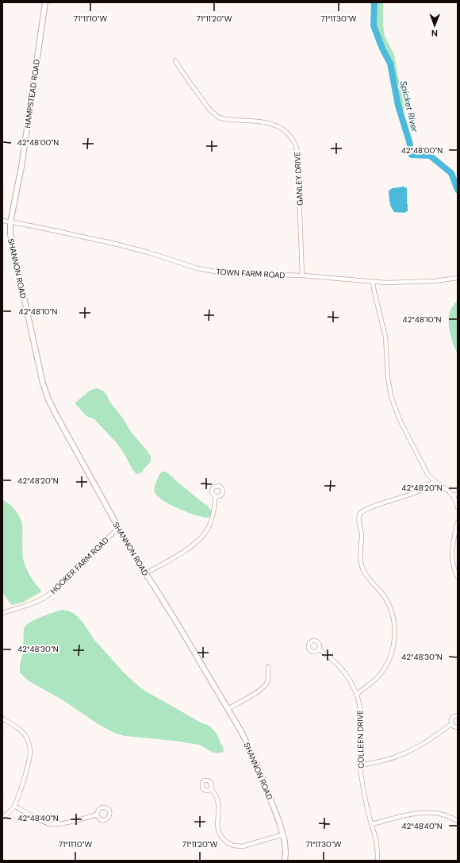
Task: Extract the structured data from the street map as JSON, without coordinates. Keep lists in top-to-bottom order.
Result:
{
  "streets": {
    "street": [
      "HAMPSTEAD ROAD",
      "GANLEY DRIVE",
      "SHANNON ROAD",
      "TOWN FARM ROAD",
      "HOOKER FARM ROAD",
      "COLLEEN DRIVE"
    ]
  },
  "crossings": [
    ["HAMPSTEAD ROAD", "SHANNON ROAD"],
    ["HAMPSTEAD ROAD", "TOWN FARM ROAD"],
    ["GANLEY DRIVE", "TOWN FARM ROAD"],
    ["SHANNON ROAD", "TOWN FARM ROAD"],
    ["SHANNON ROAD", "HOOKER FARM ROAD"]
  ],
  "water": ["Spicket River"],
  "north": "bottom",
  "coordinates": [
    "71°11'10\"W",
    "71°11'20\"W",
    "71°11'30\"W",
    "42°48'00\"N",
    "42°48'10\"N",
    "42°48'20\"N",
    "42°48'30\"N",
    "42°48'40\"N"
  ]
}
